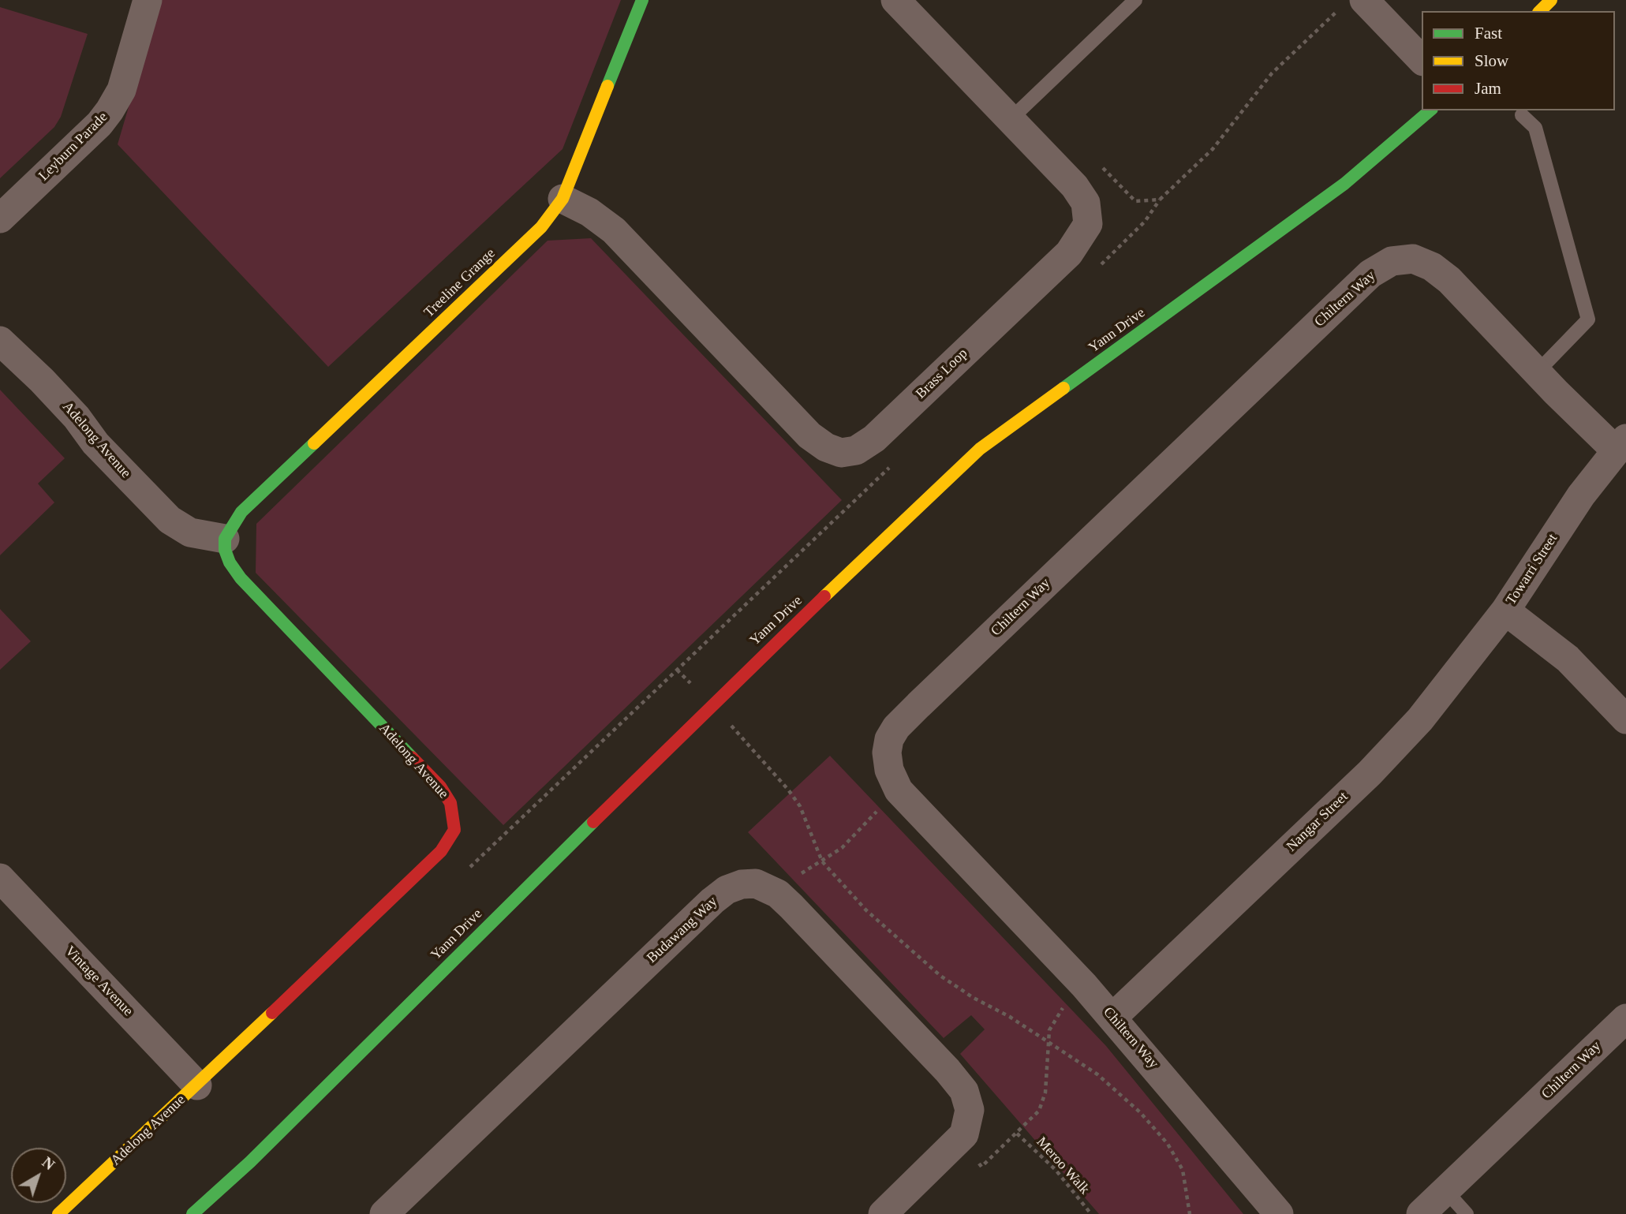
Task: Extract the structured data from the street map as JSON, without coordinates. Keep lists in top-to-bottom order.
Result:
{
  "streets": {
    "street": [
      "Leyburn Parade",
      "Treeline Grange",
      "Chiltern Way",
      "Yann Drive",
      "Brass Loop",
      "Adelong Avenue",
      "Towarri Street",
      "Nangar Street",
      "Budawang Way",
      "Vintage Avenue"
    ],
    "path": ["Meroo Walk"]
  },
  "crossings": [
    ["Treeline Grange", "Brass Loop"],
    ["Treeline Grange", "Adelong Avenue"],
    ["Chiltern Way", "Towarri Street"],
    ["Chiltern Way", "Nangar Street"],
    ["Adelong Avenue", "Vintage Avenue"],
    ["Towarri Street", "Nangar Street"]
  ],
  "legend": ["Fast", "Slow", "Jam"],
  "north": "top right"
}
